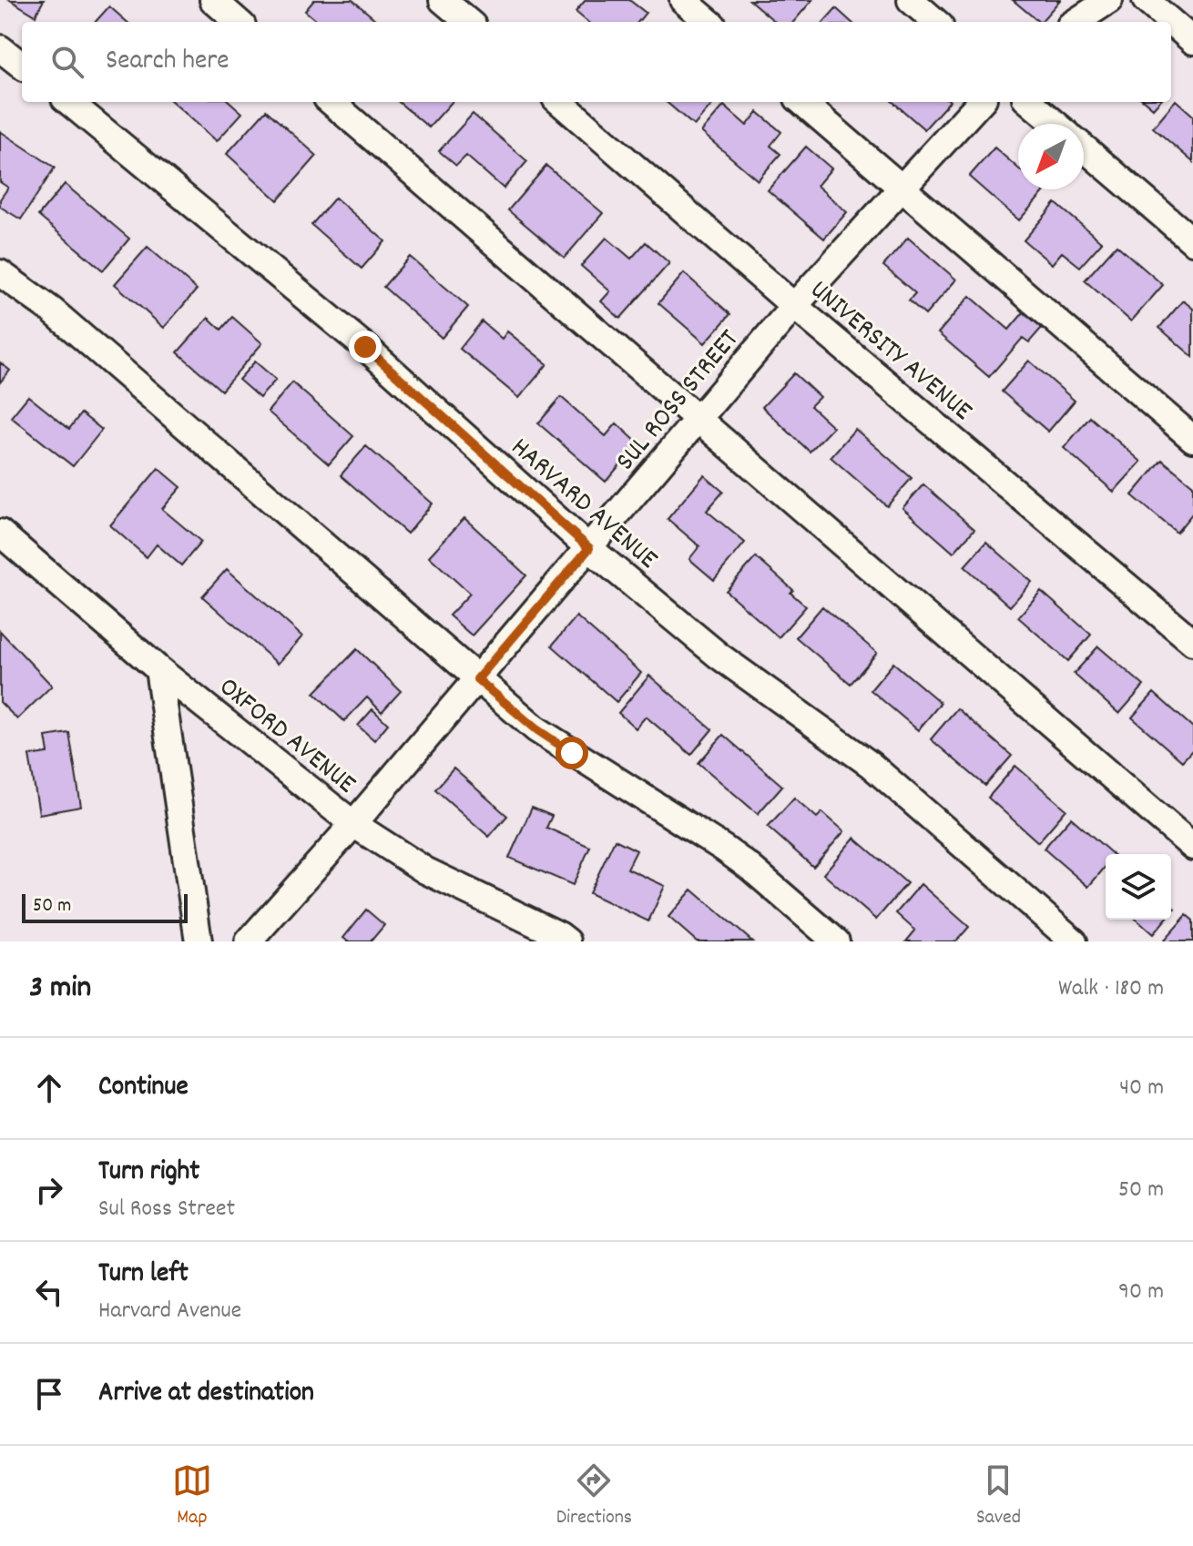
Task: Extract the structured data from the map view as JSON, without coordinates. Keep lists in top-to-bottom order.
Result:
{
  "streets": {
    "street": [
      "UNIVERSITY AVENUE",
      "SUL ROSS STREET",
      "HARVARD AVENUE",
      "OXFORD AVENUE"
    ]
  },
  "crossings": [
    ["UNIVERSITY AVENUE", "SUL ROSS STREET"],
    ["SUL ROSS STREET", "HARVARD AVENUE"],
    ["SUL ROSS STREET", "OXFORD AVENUE"]
  ],
  "scale_bar": "50 m",
  "north": "bottom left",
  "page": {
    "search": "Search here",
    "scale": "50 m",
    "heading": ["3 min", "Walk · 180 m"],
    "list": [
      ["Continue", "40 m"],
      ["Turn right", "Sul Ross Street", "50 m"],
      ["Turn left", "Harvard Avenue", "90 m"],
      "Arrive at destination"
    ],
    "nav": ["Map", "Directions", "Saved"]
  }
}
